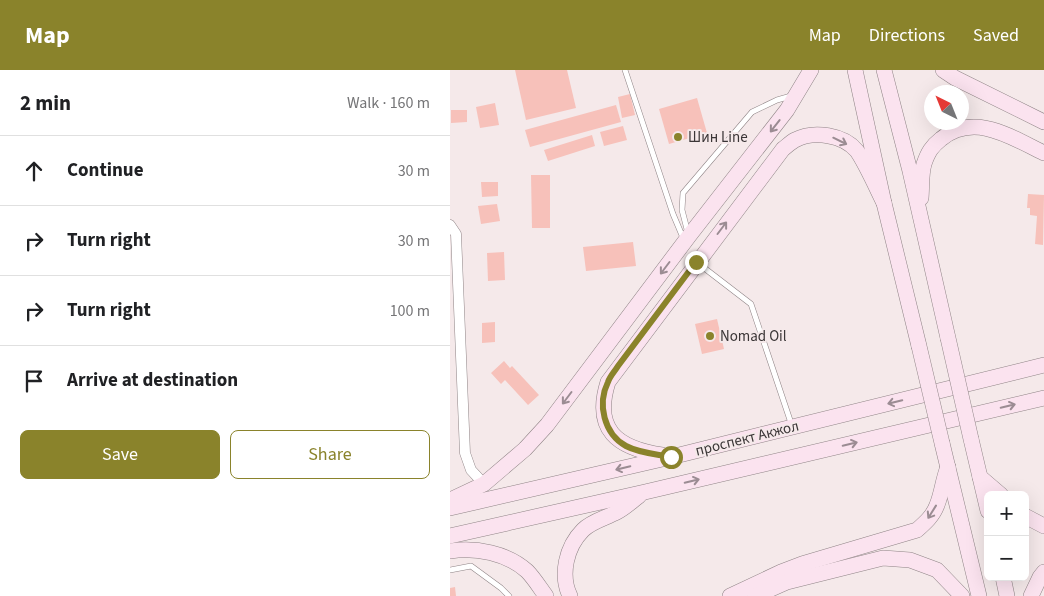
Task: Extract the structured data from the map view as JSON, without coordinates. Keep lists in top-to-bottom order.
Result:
{
  "streets": {
    "main road": ["проспект Акжол"]
  },
  "places": ["Шин Line", "Nomad Oil"],
  "north": "top left",
  "page": {
    "header": "Map",
    "nav": ["Map", "Directions", "Saved"],
    "heading": ["2 min", "Walk · 160 m"],
    "list": [
      ["Continue", "30 m"],
      ["Turn right", "30 m"],
      ["Turn right", "100 m"],
      "Arrive at destination"
    ],
    "buttons": ["Save", "Share"],
    "map_buttons": ["+", "−"]
  }
}
